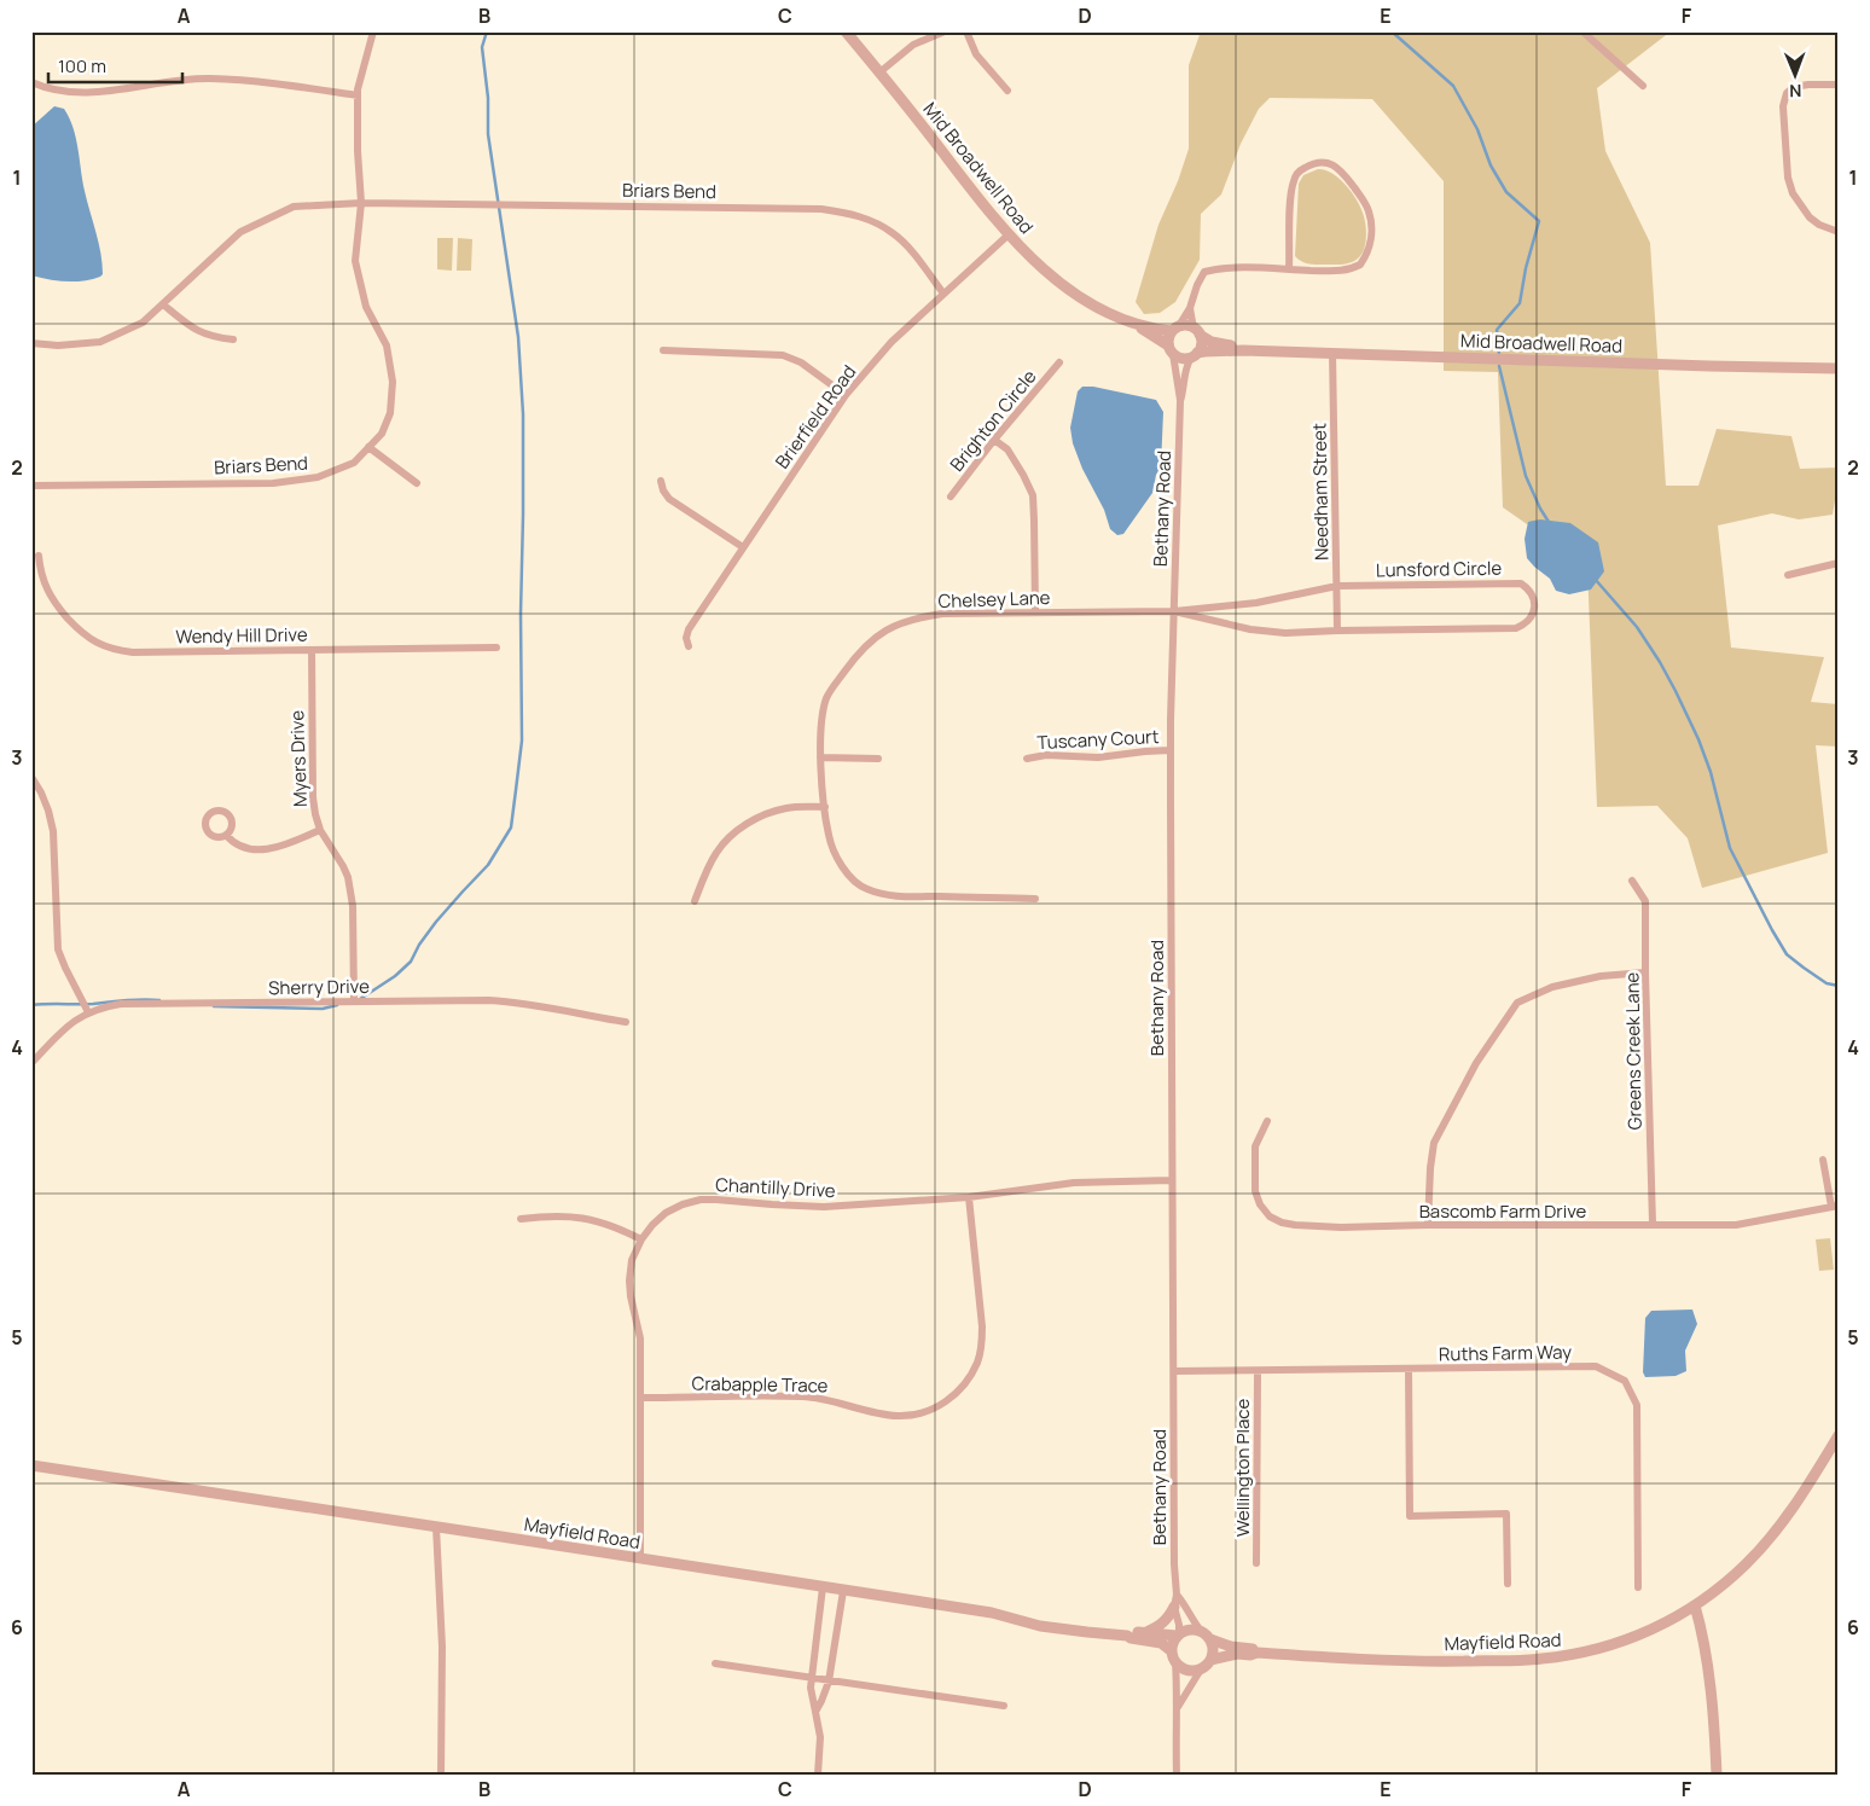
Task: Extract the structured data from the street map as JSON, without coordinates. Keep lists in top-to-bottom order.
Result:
{
  "streets": {
    "street": [
      "Mid Broadwell Road",
      "Briars Bend",
      "Brierfield Road",
      "Brighton Circle",
      "Needham Street",
      "Bethany Road",
      "Lunsford Circle",
      "Chelsey Lane",
      "Wendy Hill Drive",
      "Tuscany Court",
      "Myers Drive",
      "Sherry Drive",
      "Greens Creek Lane",
      "Chantilly Drive",
      "Bascomb Farm Drive",
      "Ruths Farm Way",
      "Crabapple Trace",
      "Wellington Place",
      "Mayfield Road"
    ]
  },
  "crossings": [
    ["Mid Broadwell Road", "Brierfield Road"],
    ["Mid Broadwell Road", "Needham Street"],
    ["Mid Broadwell Road", "Bethany Road"],
    ["Briars Bend", "Brierfield Road"],
    ["Needham Street", "Lunsford Circle"],
    ["Bethany Road", "Lunsford Circle"],
    ["Bethany Road", "Chelsey Lane"],
    ["Bethany Road", "Tuscany Court"],
    ["Bethany Road", "Chantilly Drive"],
    ["Bethany Road", "Ruths Farm Way"],
    ["Bethany Road", "Mayfield Road"],
    ["Lunsford Circle", "Chelsey Lane"],
    ["Wendy Hill Drive", "Myers Drive"],
    ["Myers Drive", "Sherry Drive"],
    ["Greens Creek Lane", "Bascomb Farm Drive"],
    ["Chantilly Drive", "Crabapple Trace"],
    ["Chantilly Drive", "Mayfield Road"],
    ["Ruths Farm Way", "Wellington Place"]
  ],
  "scale_bar": "100 m",
  "north": "bottom",
  "grid": {
    "columns": [
      "A",
      "B",
      "C",
      "D",
      "E",
      "F"
    ],
    "rows": [
      "1",
      "2",
      "3",
      "4",
      "5",
      "6"
    ]
  }
}
